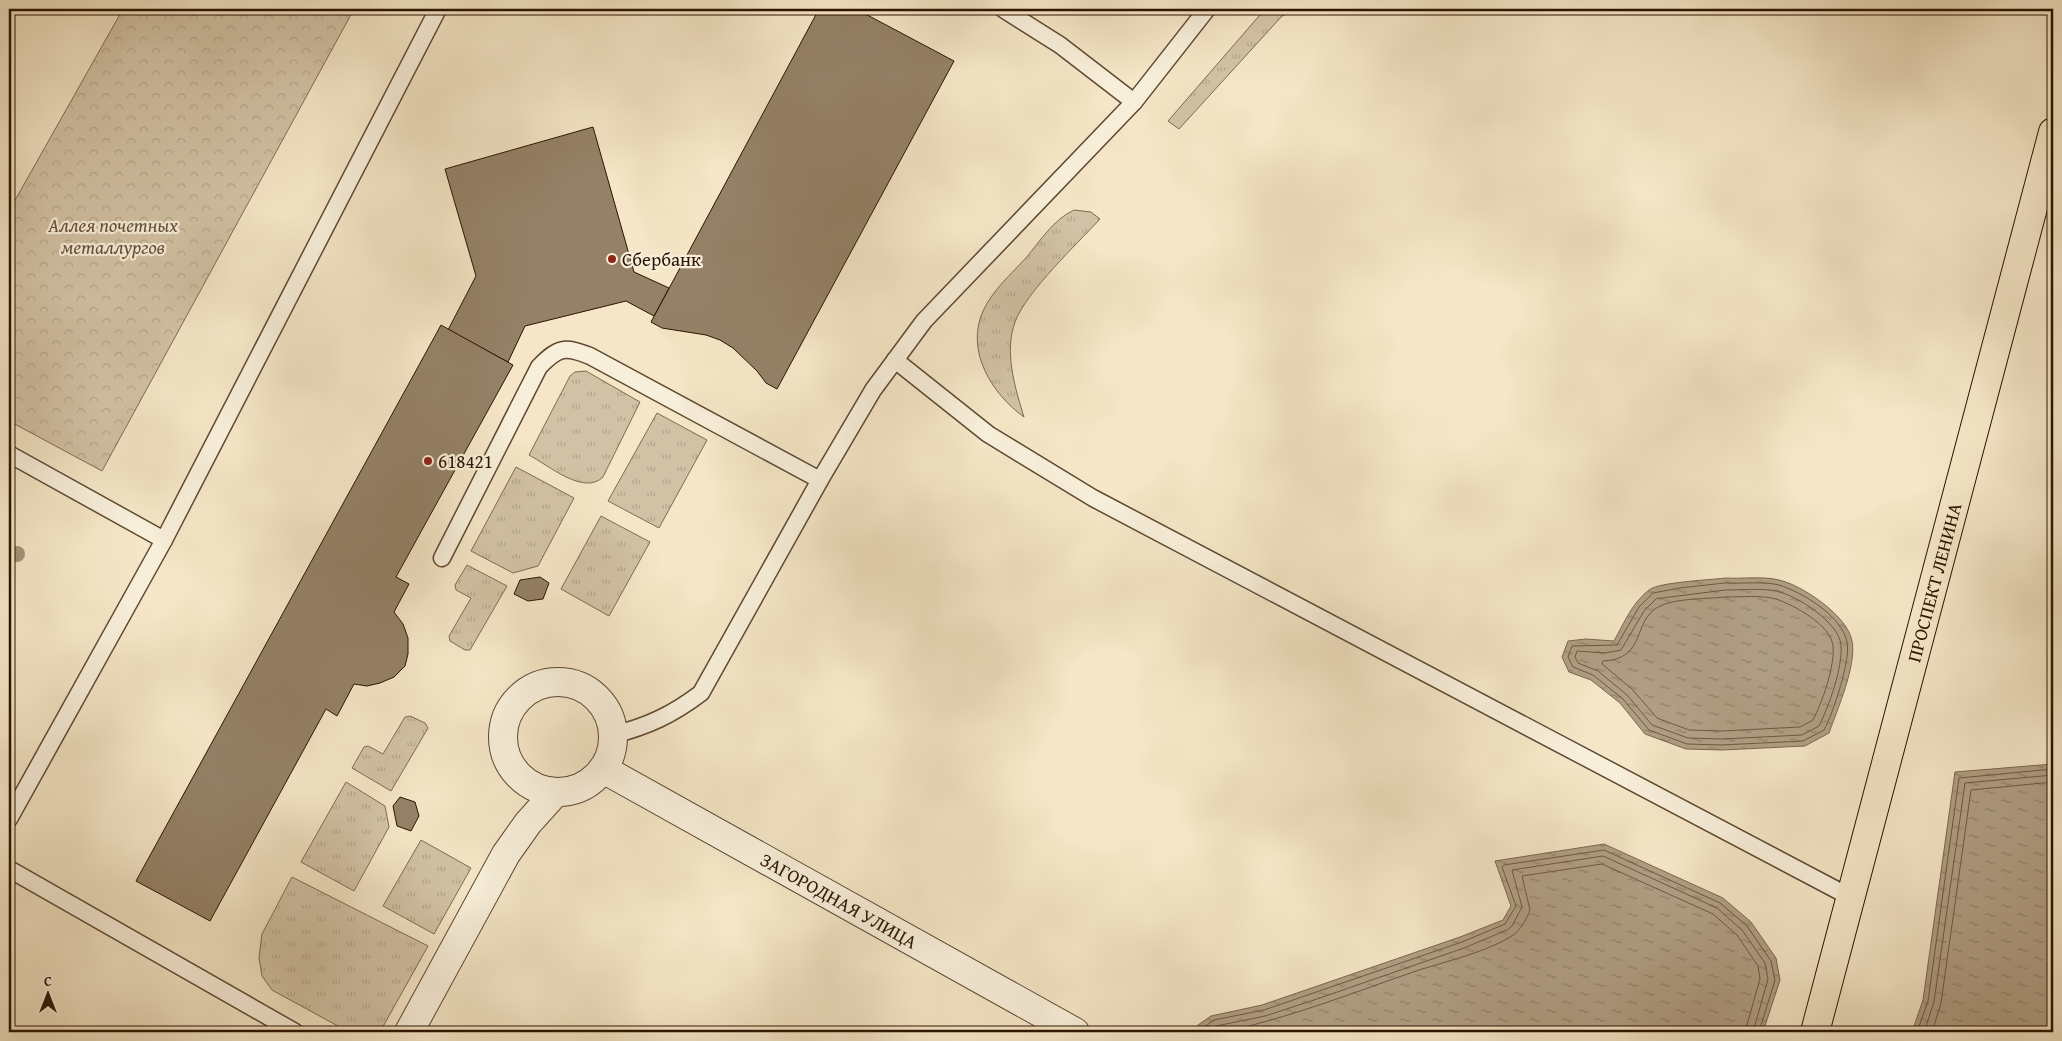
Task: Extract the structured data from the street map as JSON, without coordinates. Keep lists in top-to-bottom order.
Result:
{
  "streets": {
    "main road": ["ПРОСПЕКТ ЛЕНИНА"],
    "street": ["ЗАГОРОДНАЯ УЛИЦА"]
  },
  "parks": ["Аллея почетных металлургов"],
  "places": ["Сбербанк", "618421"],
  "north": "top"
}
